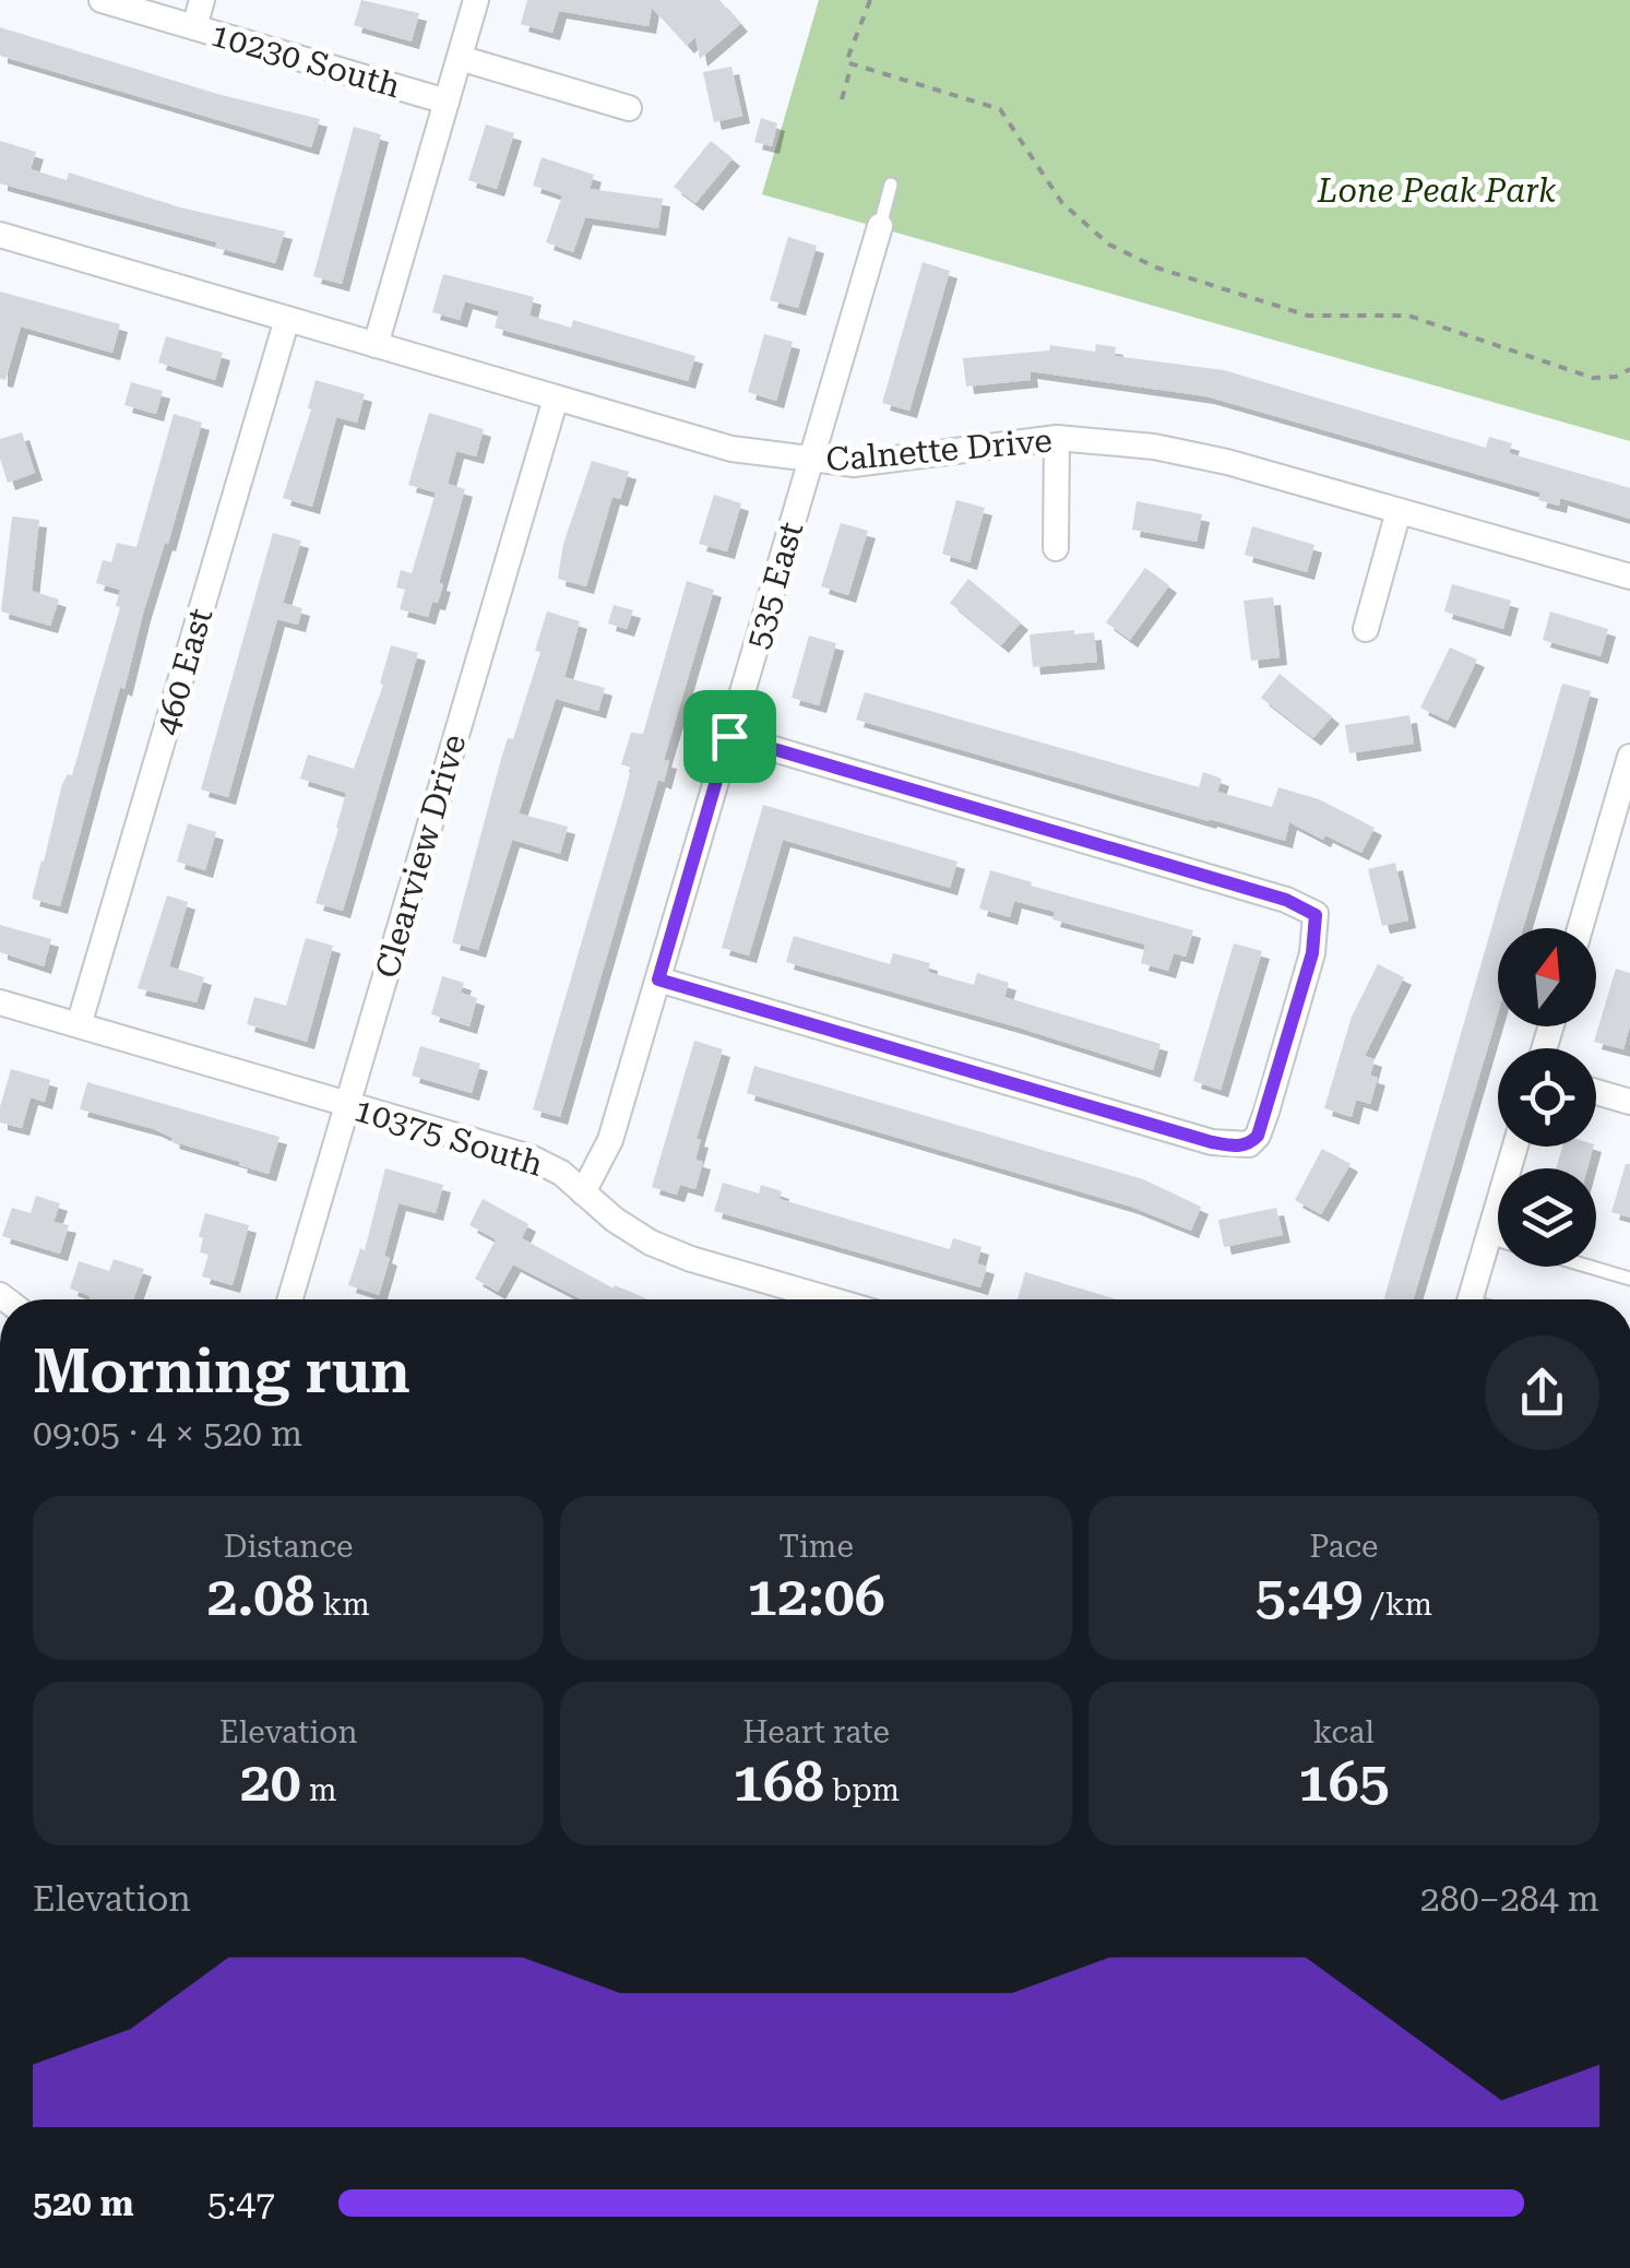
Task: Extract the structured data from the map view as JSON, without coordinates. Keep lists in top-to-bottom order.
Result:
{
  "streets": {
    "street": [
      "10230 South",
      "Calnette Drive",
      "535 East",
      "460 East",
      "Clearview Drive",
      "10375 South"
    ]
  },
  "crossings": [
    ["Calnette Drive", "535 East"],
    ["Calnette Drive", "460 East"],
    ["Calnette Drive", "Clearview Drive"],
    ["535 East", "10375 South"],
    ["460 East", "10375 South"],
    ["Clearview Drive", "10375 South"]
  ],
  "parks": ["Lone Peak Park"],
  "north": "top",
  "page": {
    "heading": ["Morning run", "09:05 · 4 × 520 m"],
    "stats": [
      ["Distance", "2.08 km"],
      ["Time", "12:06"],
      ["Pace", "5:49 /km"],
      ["Elevation", "20 m"],
      ["Heart rate", "168 bpm"],
      ["kcal", "165"]
    ],
    "chart": ["Elevation", "280–284 m"],
    "list": [
      {
        "name": "520 m",
        "note": "5:47"
      }
    ]
  }
}
